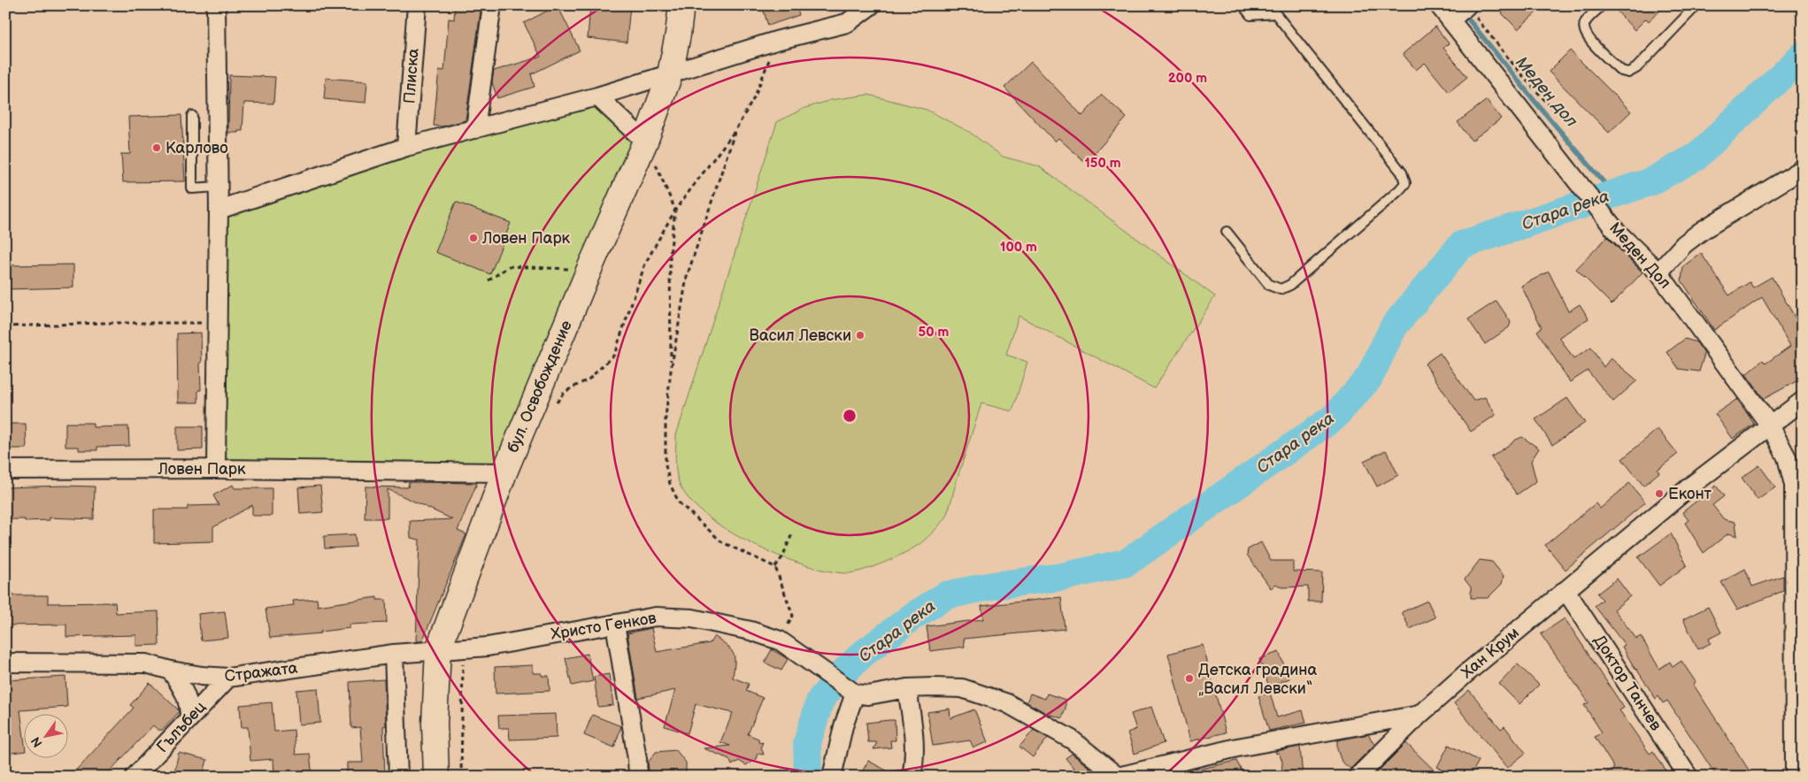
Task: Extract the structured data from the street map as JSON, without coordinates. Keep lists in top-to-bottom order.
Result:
{
  "streets": {
    "main road": ["бул. Освобождение"],
    "street": [
      "Плиска",
      "Меден Дол",
      "Ловен Парк",
      "Христо Генков",
      "Хан Крум",
      "Стражата",
      "Доктор Танчев",
      "Гълъбец"
    ]
  },
  "crossings": [
    ["Меден Дол", "Хан Крум"],
    ["бул. Освобождение", "Ловен Парк"],
    ["бул. Освобождение", "Христо Генков"],
    ["бул. Освобождение", "Стражата"],
    ["Христо Генков", "Стражата"],
    ["Хан Крум", "Доктор Танчев"],
    ["Стражата", "Гълъбец"]
  ],
  "water": ["Меден дол", "Стара река"],
  "places": [
    "Карлово",
    "Ловен Парк",
    "Васил Левски",
    "Еконт",
    "Детска градина „Васил Левски“"
  ],
  "north": "bottom left",
  "rings": [
    "200 m",
    "150 m",
    "100 m",
    "50 m"
  ]
}
